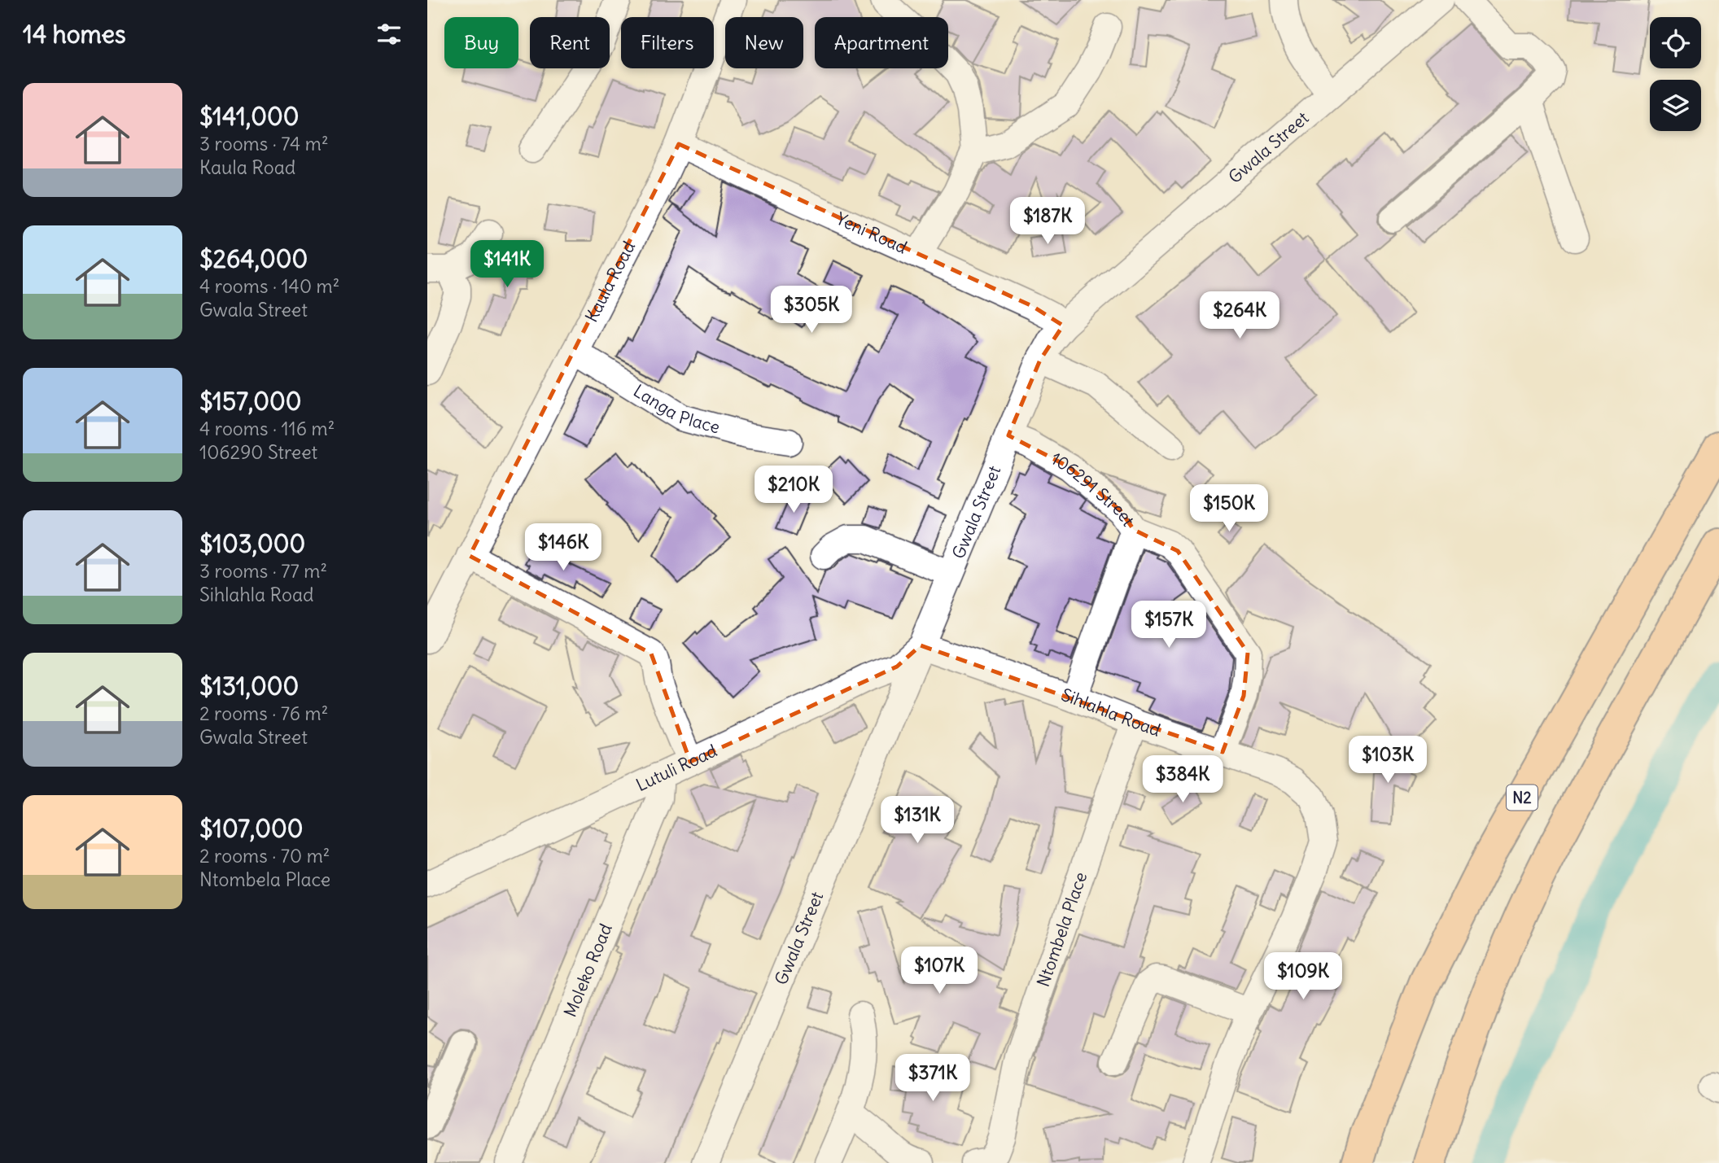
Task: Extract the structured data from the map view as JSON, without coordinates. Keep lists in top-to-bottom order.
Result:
{
  "streets": {
    "highway": ["N2"],
    "street": [
      "Gwala Street",
      "Yeni Road",
      "Kaula Road",
      "Langa Place",
      "106291 Street",
      "Sihlahla Road",
      "Lutuli Road",
      "Ntombela Place",
      "Moleko Road"
    ]
  },
  "crossings": [
    ["Gwala Street", "Yeni Road"],
    ["Gwala Street", "106291 Street"],
    ["Gwala Street", "Sihlahla Road"],
    ["Gwala Street", "Lutuli Road"],
    ["Yeni Road", "Kaula Road"],
    ["Kaula Road", "Langa Place"],
    ["106291 Street", "Sihlahla Road"],
    ["Sihlahla Road", "Lutuli Road"],
    ["Sihlahla Road", "Ntombela Place"],
    ["Lutuli Road", "Moleko Road"]
  ],
  "page": {
    "heading": "14 homes",
    "chip": [
      "Buy",
      "Rent",
      "Filters",
      "New",
      "Apartment"
    ],
    "list": [
      {
        "name": "$141,000",
        "note": "3 rooms · 74 m² · Kaula Road"
      },
      {
        "name": "$264,000",
        "note": "4 rooms · 140 m² · Gwala Street"
      },
      {
        "name": "$157,000",
        "note": "4 rooms · 116 m² · 106290 Street"
      },
      {
        "name": "$103,000",
        "note": "3 rooms · 77 m² · Sihlahla Road"
      },
      {
        "name": "$131,000",
        "note": "2 rooms · 76 m² · Gwala Street"
      },
      {
        "name": "$107,000",
        "note": "2 rooms · 70 m² · Ntombela Place"
      }
    ],
    "price": [
      "$187K",
      "$141K",
      "$305K",
      "$264K",
      "$210K",
      "$150K",
      "$146K",
      "$157K",
      "$103K",
      "$384K",
      "$131K",
      "$107K",
      "$109K",
      "$371K"
    ]
  }
}
